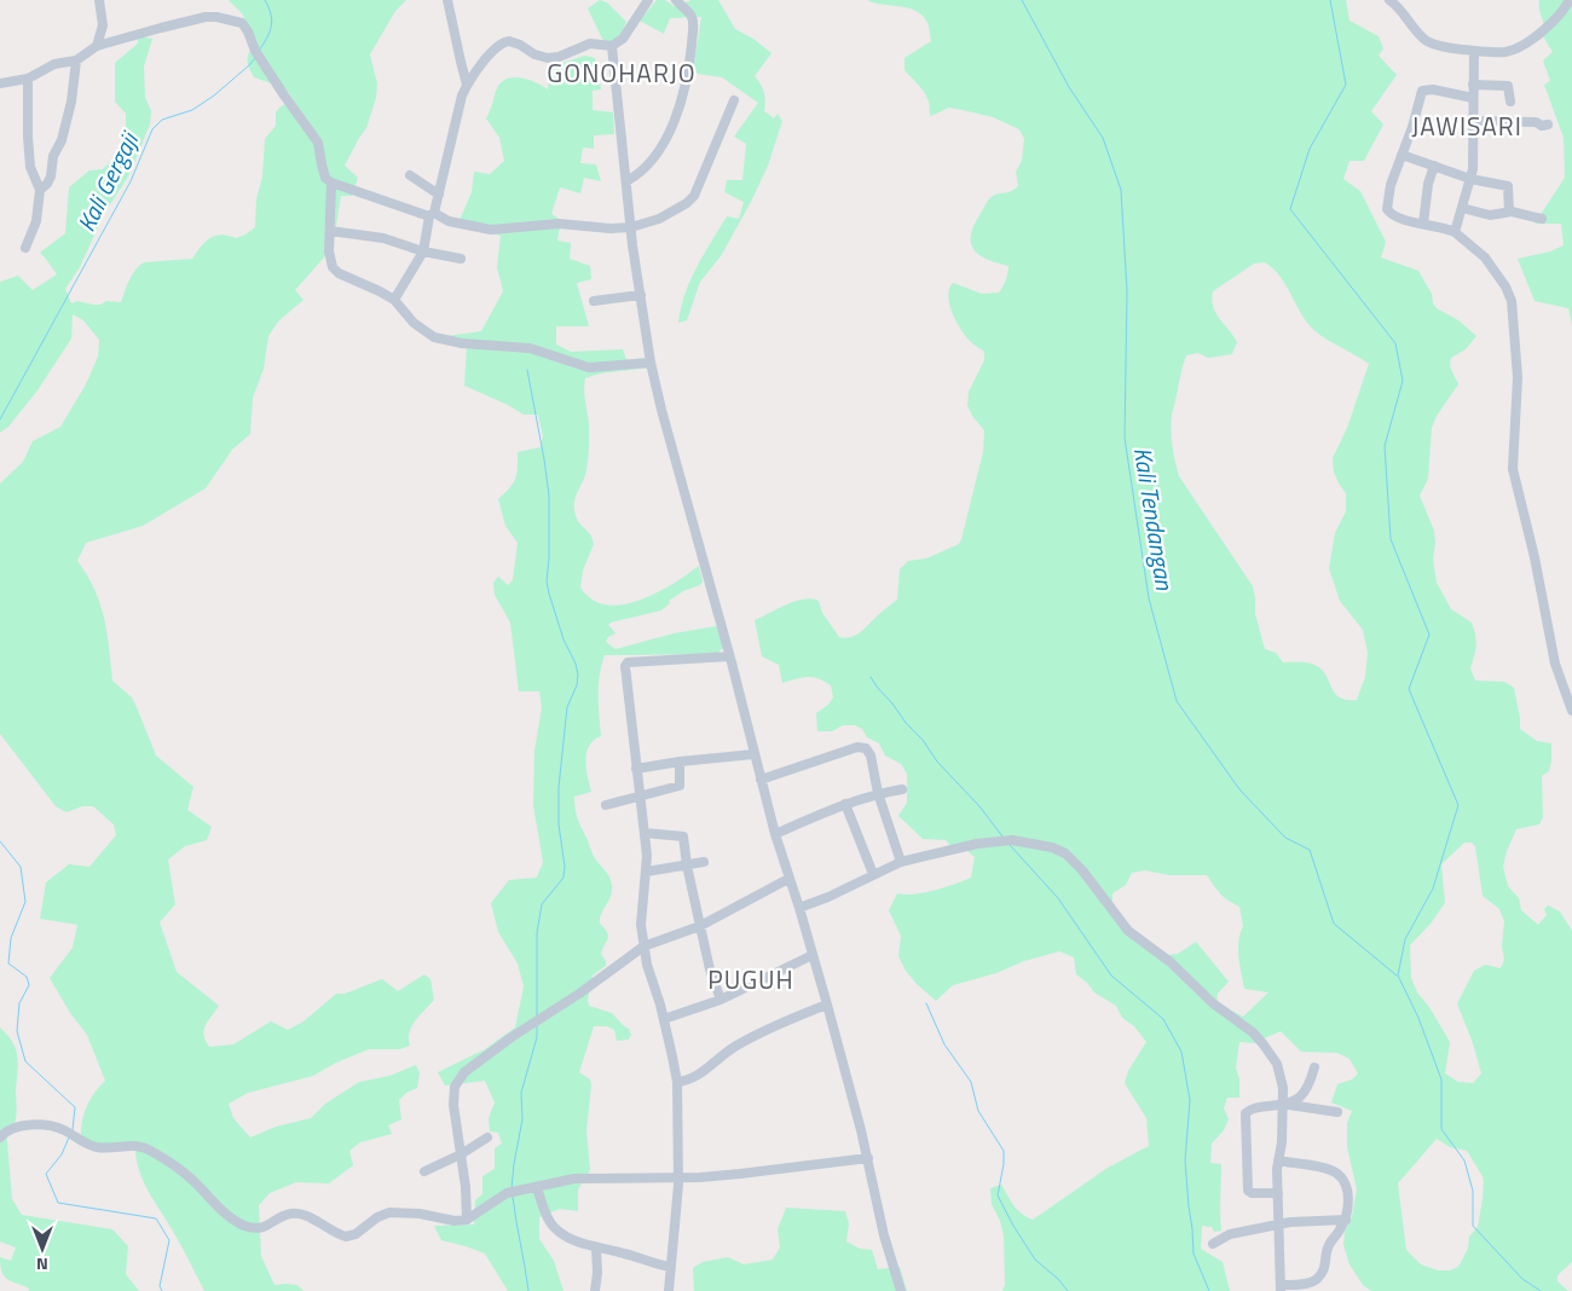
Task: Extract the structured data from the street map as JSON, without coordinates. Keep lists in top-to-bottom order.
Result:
{
  "districts": ["GONOHARJO", "JAWISARI", "PUGUH"],
  "water": ["Kali Gergaji", "Kali Tendangan"],
  "north": "bottom"
}
